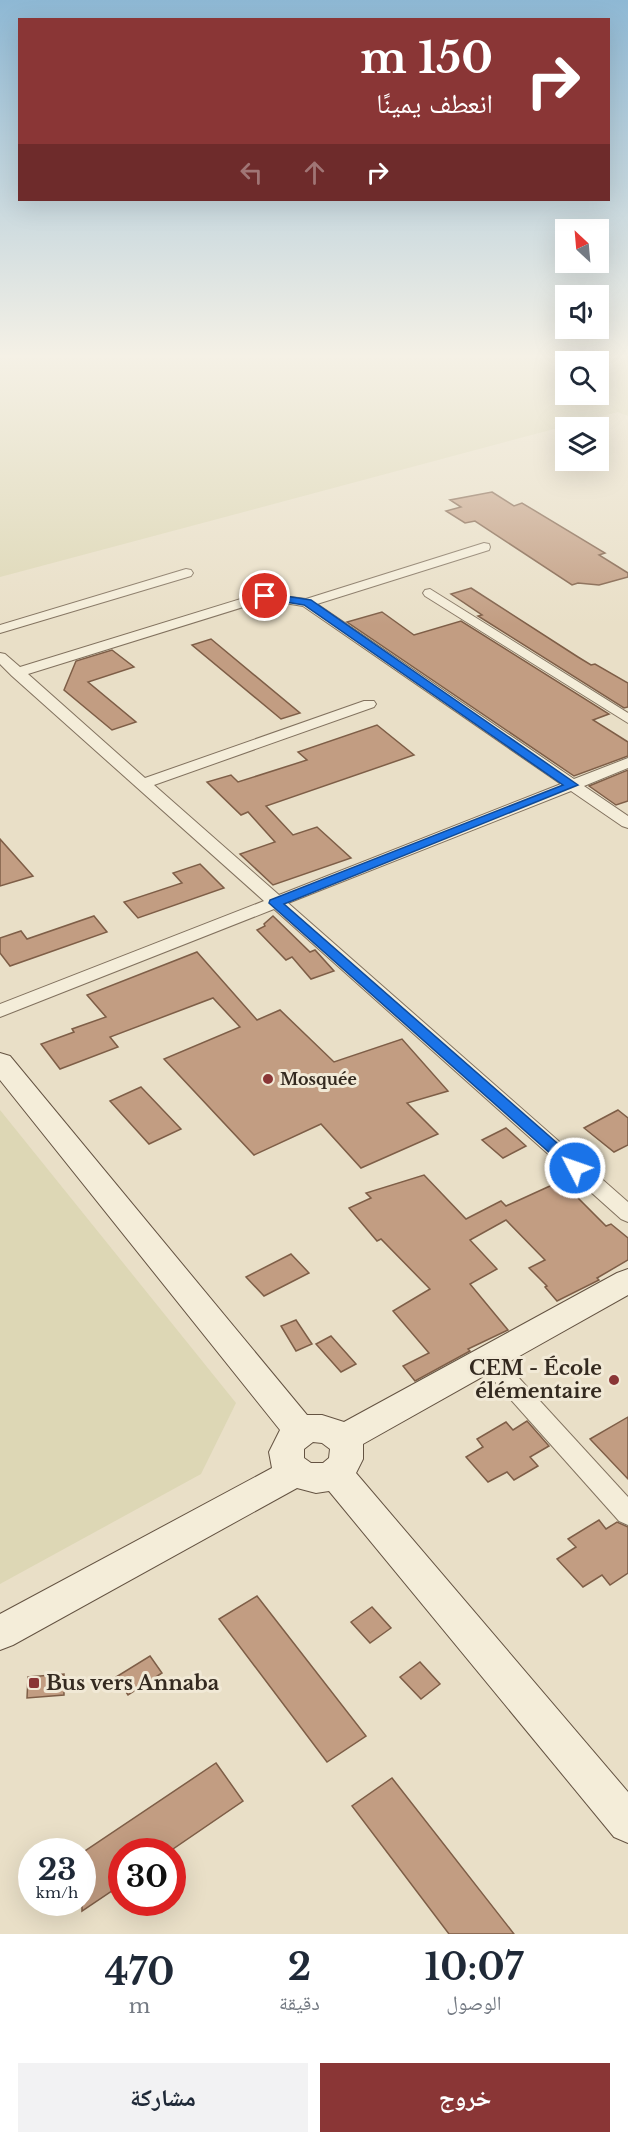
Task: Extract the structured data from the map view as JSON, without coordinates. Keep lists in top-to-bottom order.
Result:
{
  "places": {
    "other": ["Mosquée", "CEM - École élémentaire"],
    "transit": ["Bus vers Annaba"]
  },
  "north": "top left",
  "page": {
    "turn": ["150 m", "انعطف يمينًا"],
    "speed": "23 km/h",
    "limit": "30",
    "eta": [
      "10:07",
      "الوصول",
      "2",
      "دقيقة",
      "470",
      "m"
    ],
    "buttons": ["خروج", "مشاركة"]
  }
}
